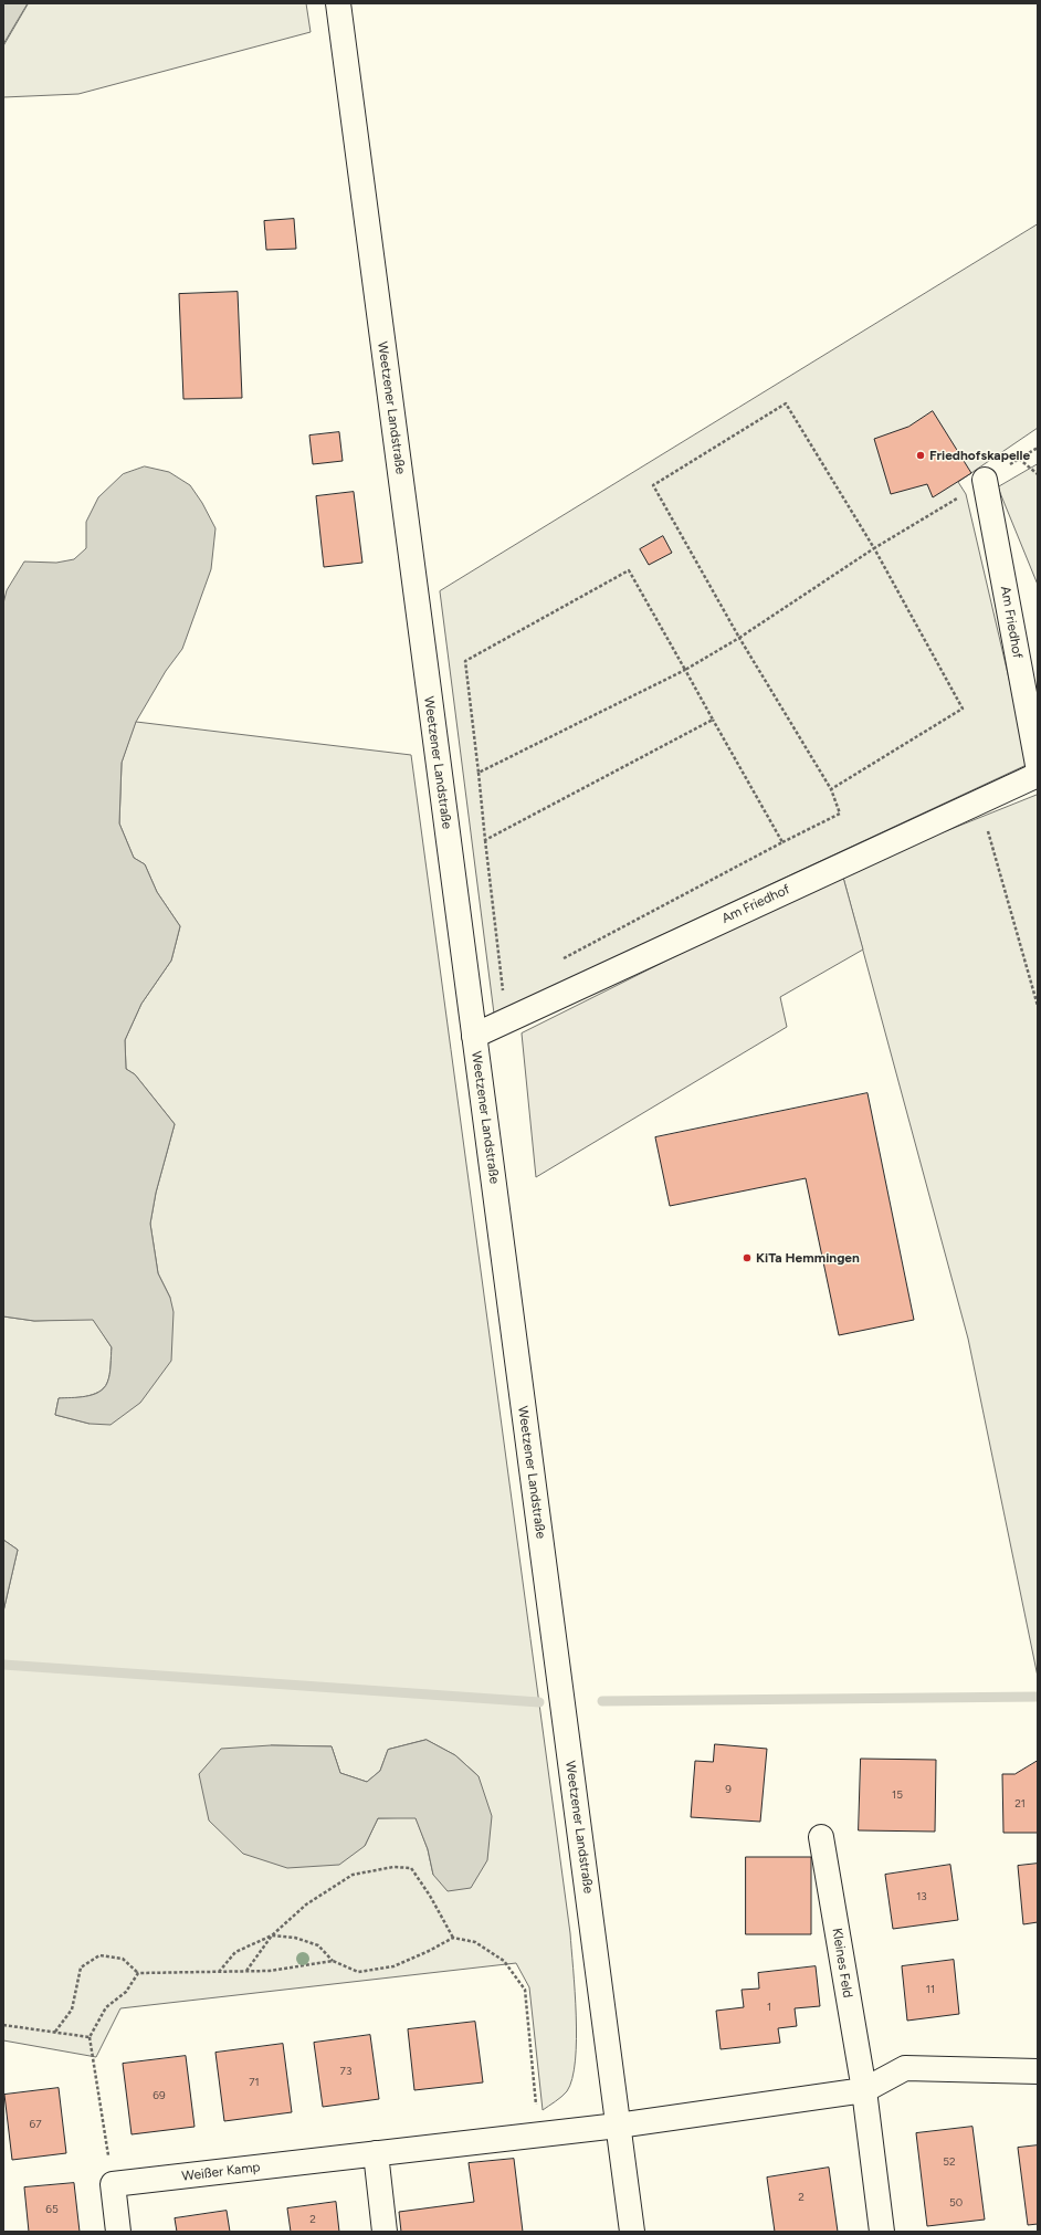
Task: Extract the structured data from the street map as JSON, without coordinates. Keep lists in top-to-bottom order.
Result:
{
  "streets": {
    "street": [
      "Weetzener Landstraße",
      "Am Friedhof",
      "Kleines Feld",
      "Weißer Kamp"
    ]
  },
  "crossings": [
    ["Weetzener Landstraße", "Am Friedhof"],
    ["Weetzener Landstraße", "Weißer Kamp"]
  ],
  "places": ["Friedhofskapelle", "KiTa Hemmingen"],
  "house_numbers": [
    "9",
    "15",
    "21",
    "13",
    "11",
    "1",
    "73",
    "71",
    "69",
    "67",
    "52",
    "2",
    "50",
    "65",
    "2"
  ]
}
